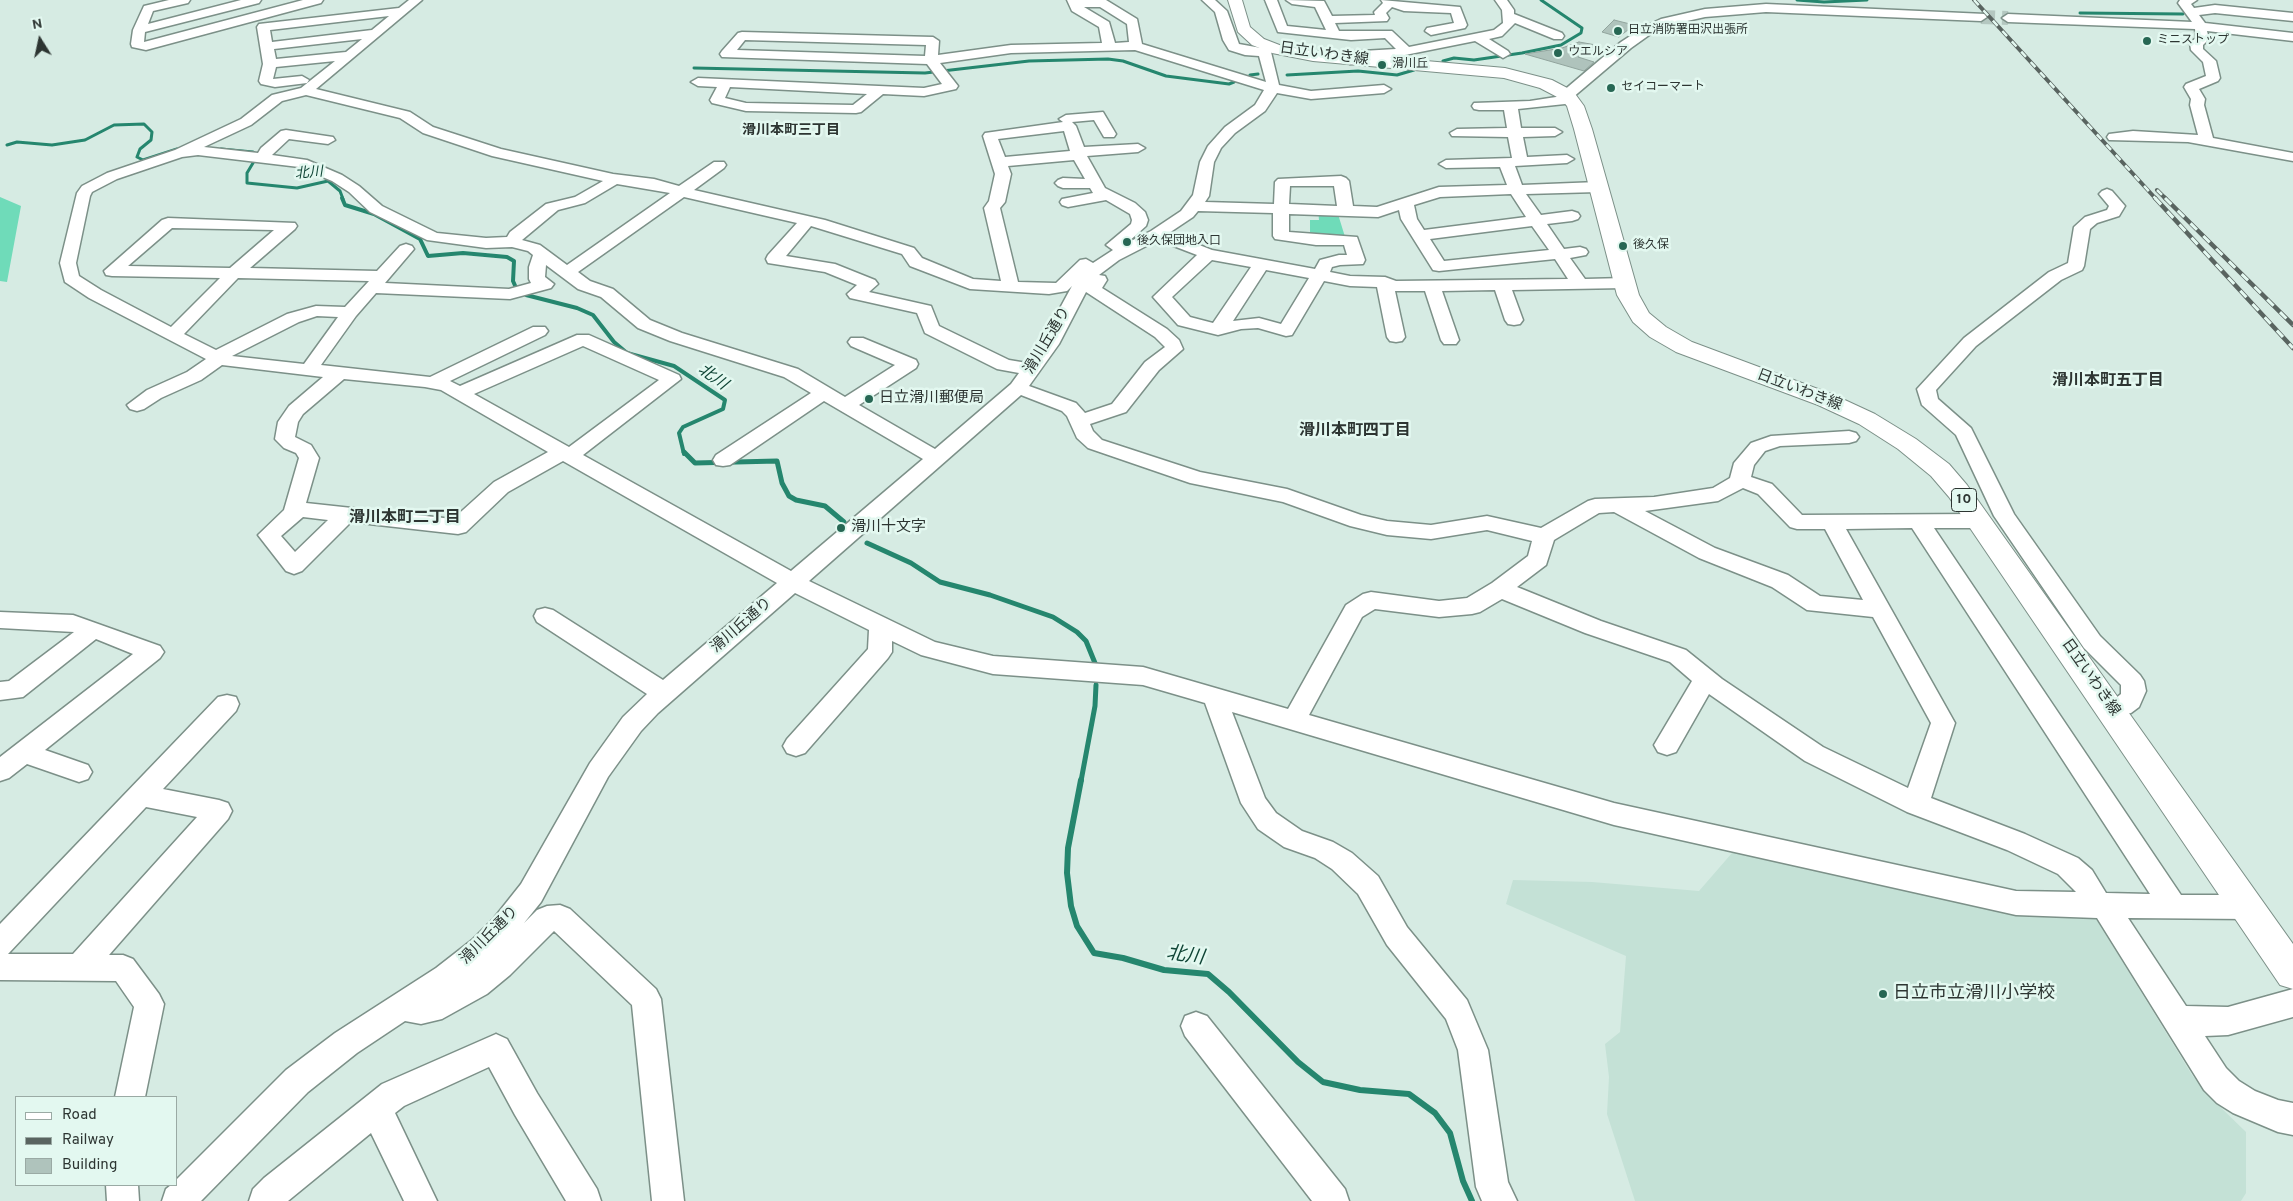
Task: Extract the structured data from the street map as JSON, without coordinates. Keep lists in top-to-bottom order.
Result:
{
  "streets": {
    "main road": ["日立いわき線", "10"],
    "street": ["滑川丘通り"]
  },
  "districts": [
    "滑川本町三丁目",
    "滑川本町五丁目",
    "滑川本町四丁目",
    "滑川本町二丁目"
  ],
  "water": ["北川"],
  "places": [
    "日立消防署田沢出張所",
    "ミニストップ",
    "ウエルシア",
    "滑川丘",
    "セイコーマート",
    "後久保団地入口",
    "後久保",
    "日立滑川郵便局",
    "滑川十文字",
    "日立市立滑川小学校"
  ],
  "legend": ["Road", "Railway", "Building"],
  "north": "top"
}
